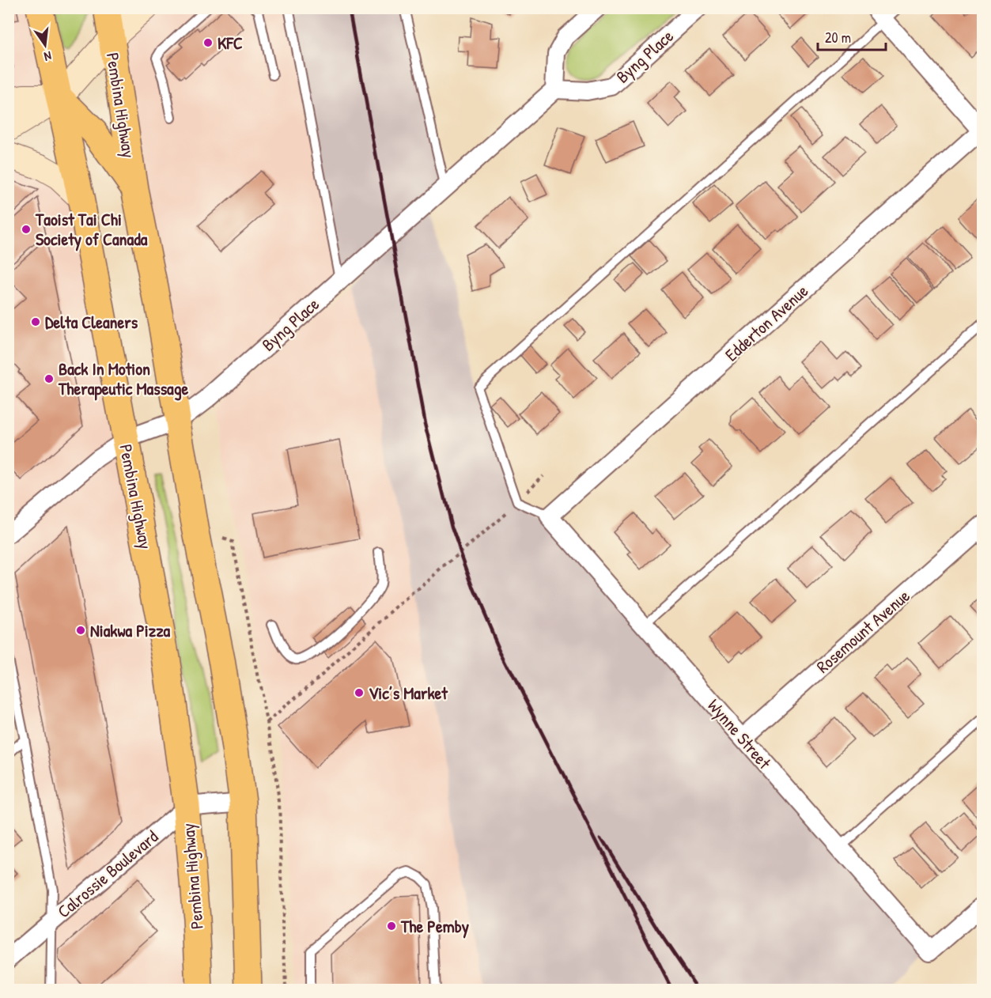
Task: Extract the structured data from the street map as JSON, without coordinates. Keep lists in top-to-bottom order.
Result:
{
  "streets": {
    "main road": ["Pembina Highway"],
    "street": [
      "Byng Place",
      "Edderton Avenue",
      "Rosemount Avenue",
      "Wynne Street",
      "Calrossie Boulevard"
    ]
  },
  "crossings": [
    ["Byng Place", "Pembina Highway"],
    ["Pembina Highway", "Calrossie Boulevard"],
    ["Edderton Avenue", "Wynne Street"],
    ["Rosemount Avenue", "Wynne Street"]
  ],
  "places": [
    "KFC",
    "Taoist Tai Chi Society of Canada",
    "Delta Cleaners",
    "Back In Motion Therapeutic Massage",
    "Niakwa Pizza",
    "Vic’s Market",
    "The Pemby"
  ],
  "scale_bar": "20 m",
  "north": "bottom"
}
